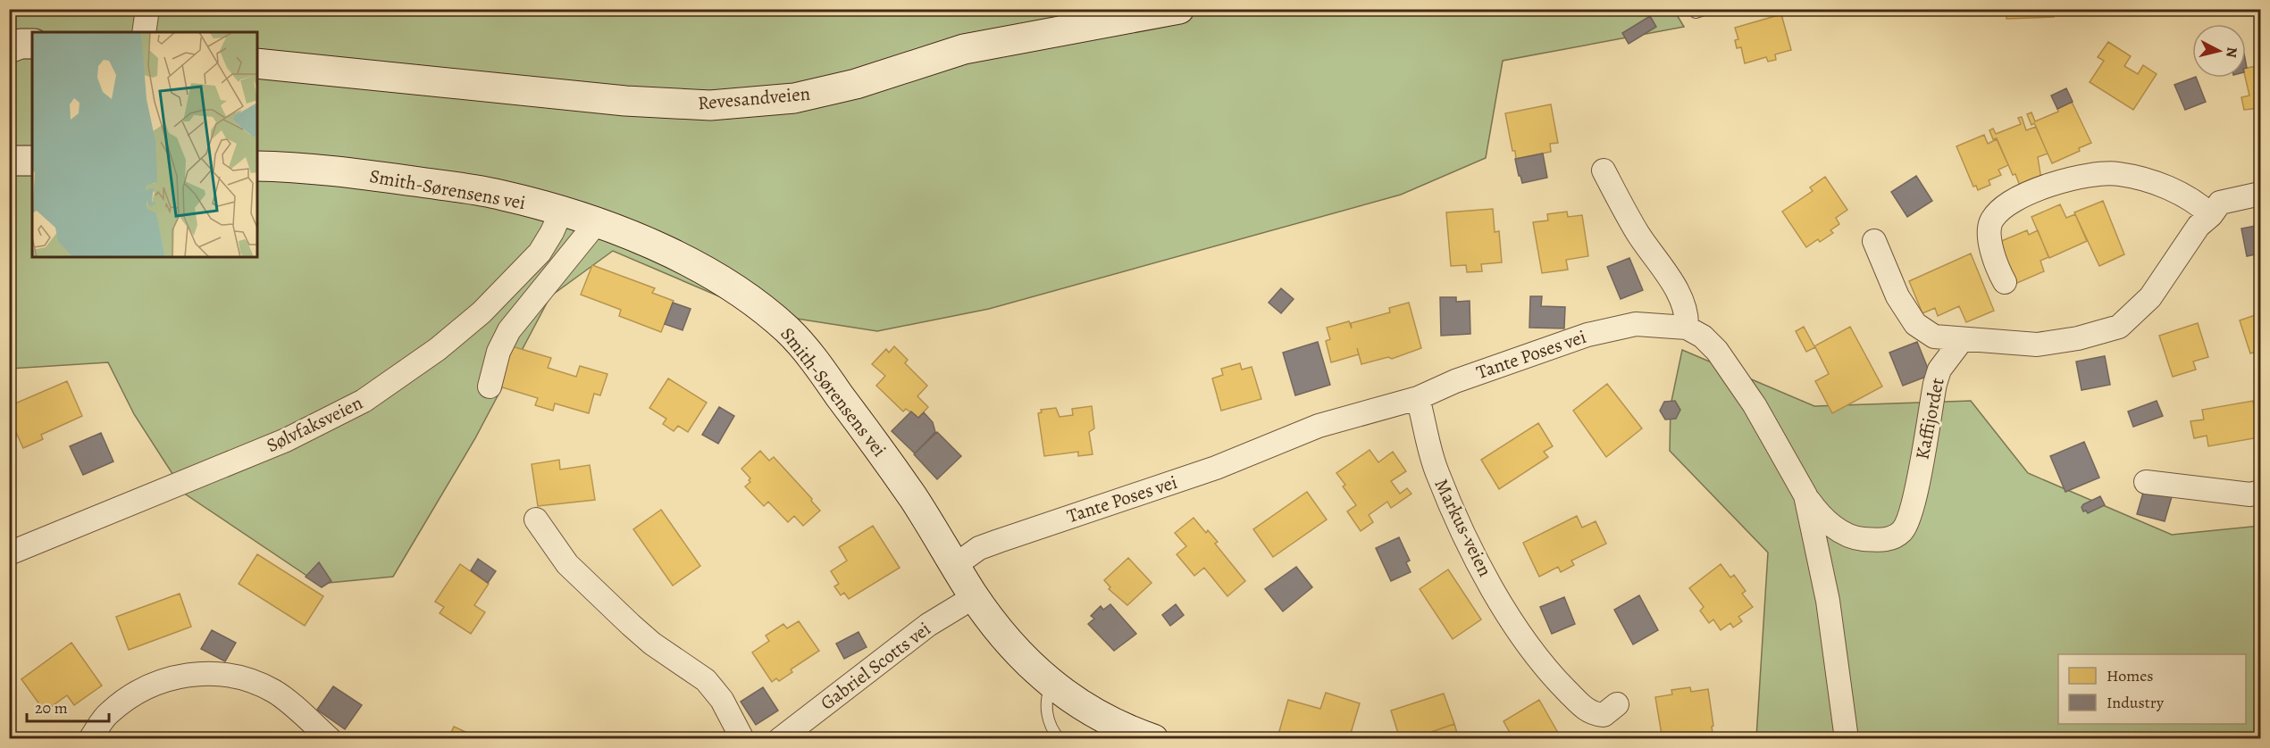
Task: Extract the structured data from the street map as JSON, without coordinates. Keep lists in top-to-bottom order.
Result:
{
  "streets": {
    "main road": ["Revesandveien", "Smith-Sørensens vei"],
    "street": [
      "Tante Poses vei",
      "Kaffijordet",
      "Sølvfaksveien",
      "Markus-veien",
      "Gabriel Scotts vei"
    ]
  },
  "crossings": [
    ["Smith-Sørensens vei", "Tante Poses vei"],
    ["Smith-Sørensens vei", "Sølvfaksveien"],
    ["Smith-Sørensens vei", "Gabriel Scotts vei"],
    ["Tante Poses vei", "Markus-veien"]
  ],
  "legend": ["Homes", "Industry"],
  "scale_bar": "20 m",
  "north": "right"
}
